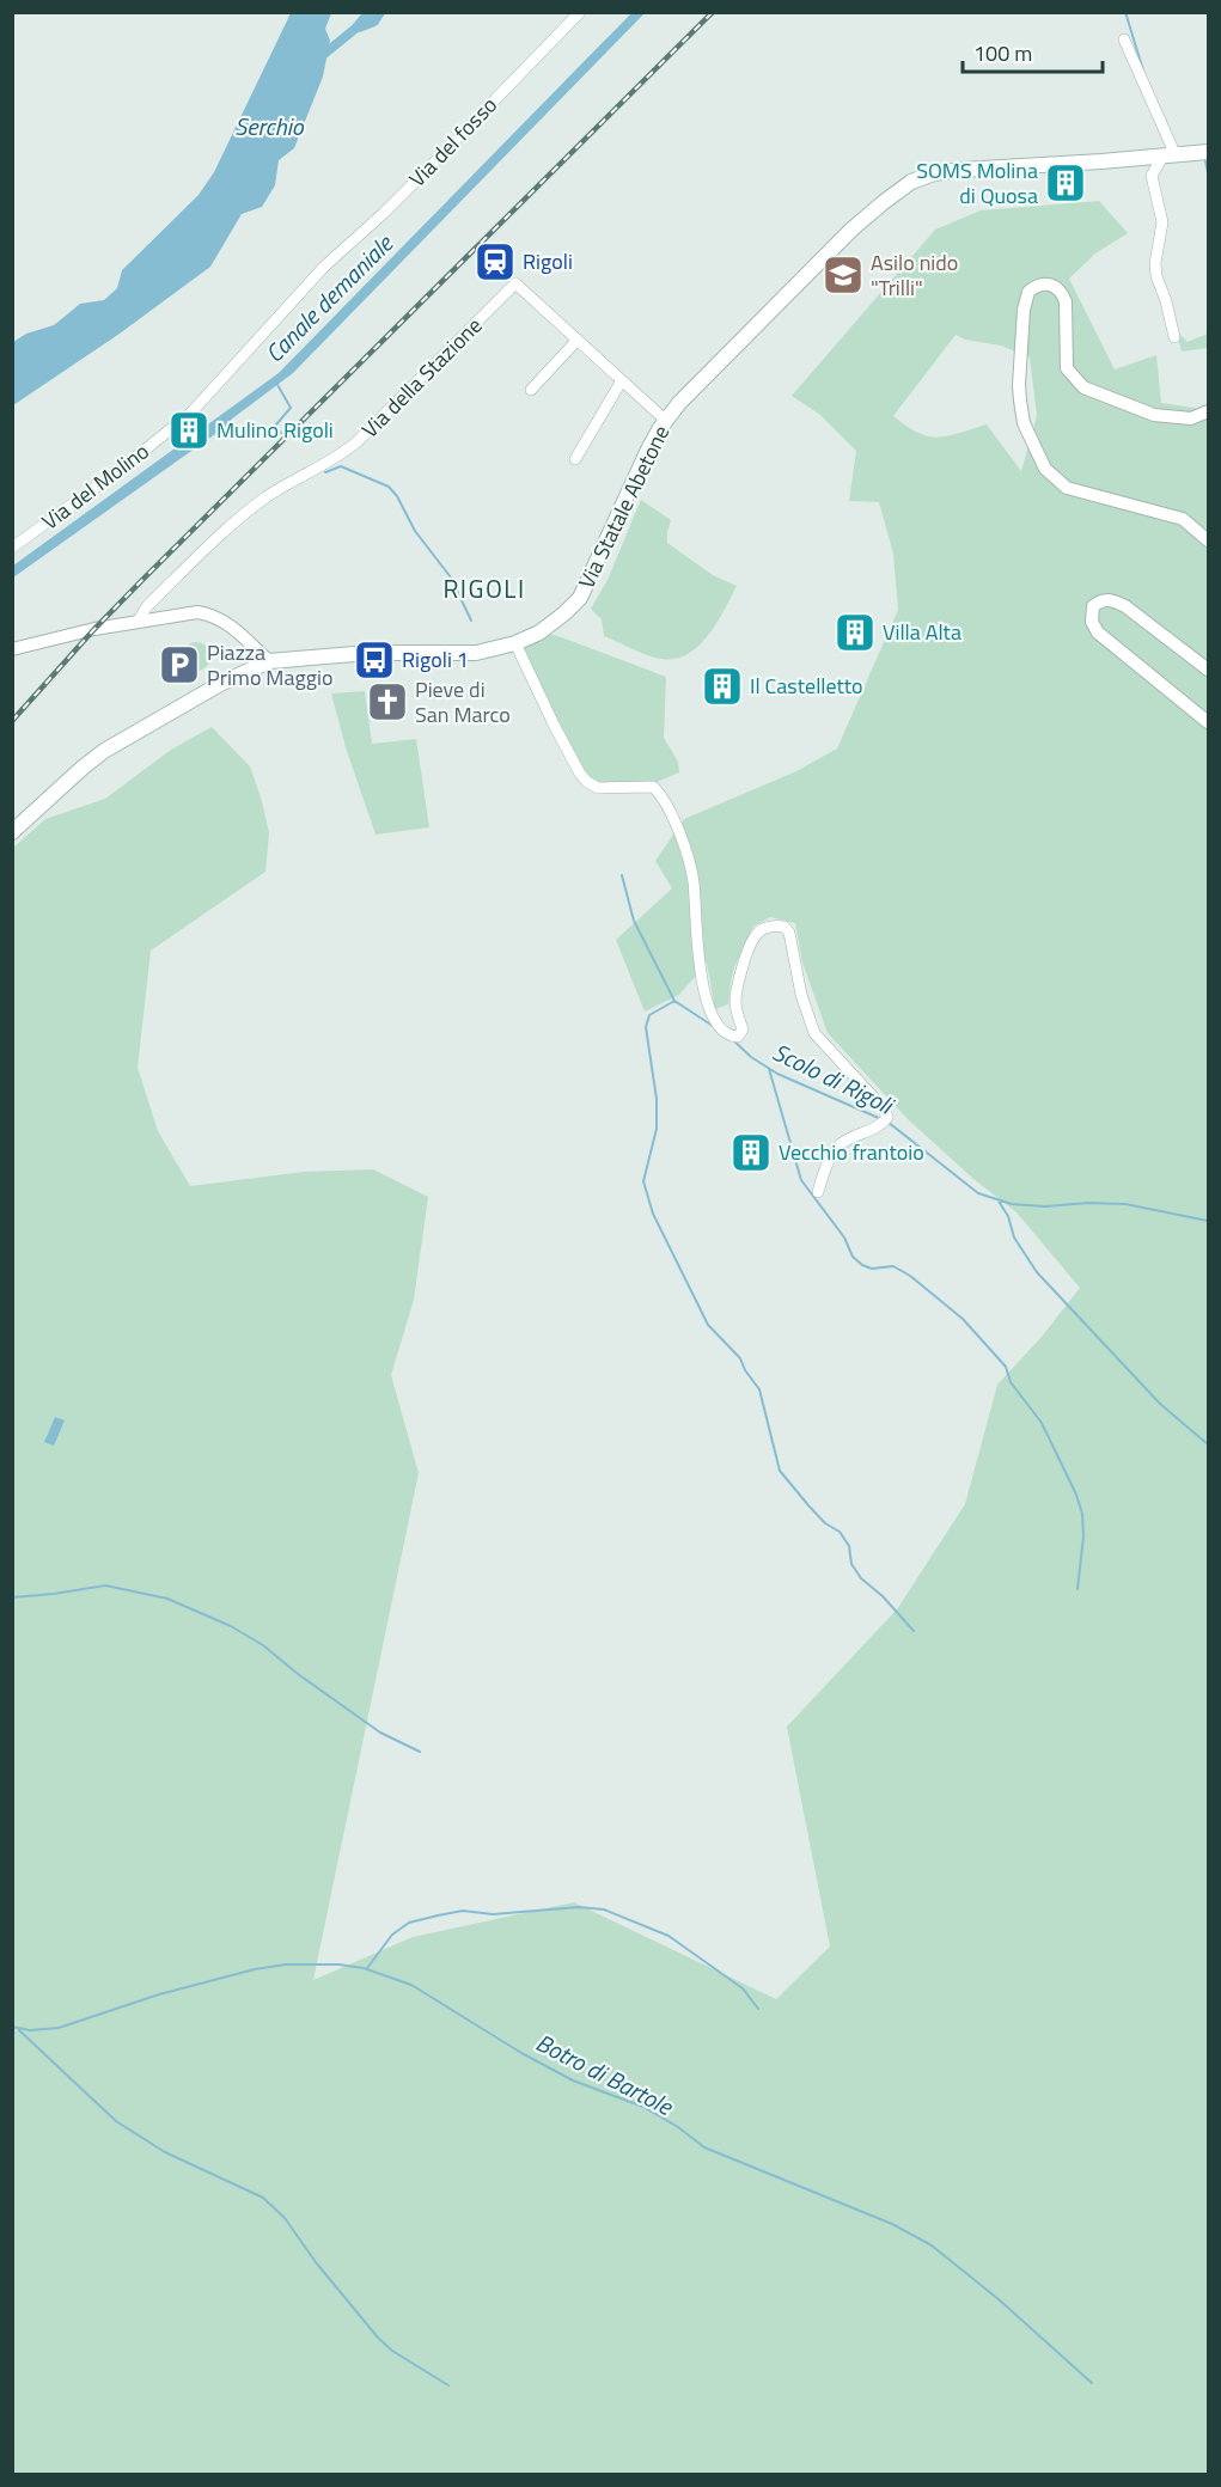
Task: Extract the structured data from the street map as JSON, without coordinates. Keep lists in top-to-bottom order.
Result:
{
  "streets": {
    "main road": ["Via Statale Abetone"],
    "street": ["Via del fosso", "Via della Stazione", "Via del Molino"]
  },
  "crossings": [
    ["Via del fosso", "Via del Molino"],
    ["Via della Stazione", "Via Statale Abetone"]
  ],
  "districts": ["RIGOLI"],
  "water": [
    "Serchio",
    "Canale demaniale",
    "Scolo di Rigoli",
    "Botro di Bartole"
  ],
  "places": {
    "building": [
      "SOMS Molina di Quosa",
      "Mulino Rigoli",
      "Villa Alta",
      "Il Castelletto",
      "Vecchio frantoio"
    ],
    "station": ["Rigoli"],
    "school or university": ["Asilo nido \"Trilli\""],
    "bus stop": ["Rigoli 1"],
    "parking": ["Piazza Primo Maggio"],
    "church": ["Pieve di San Marco"]
  },
  "scale_bar": "100 m"
}
